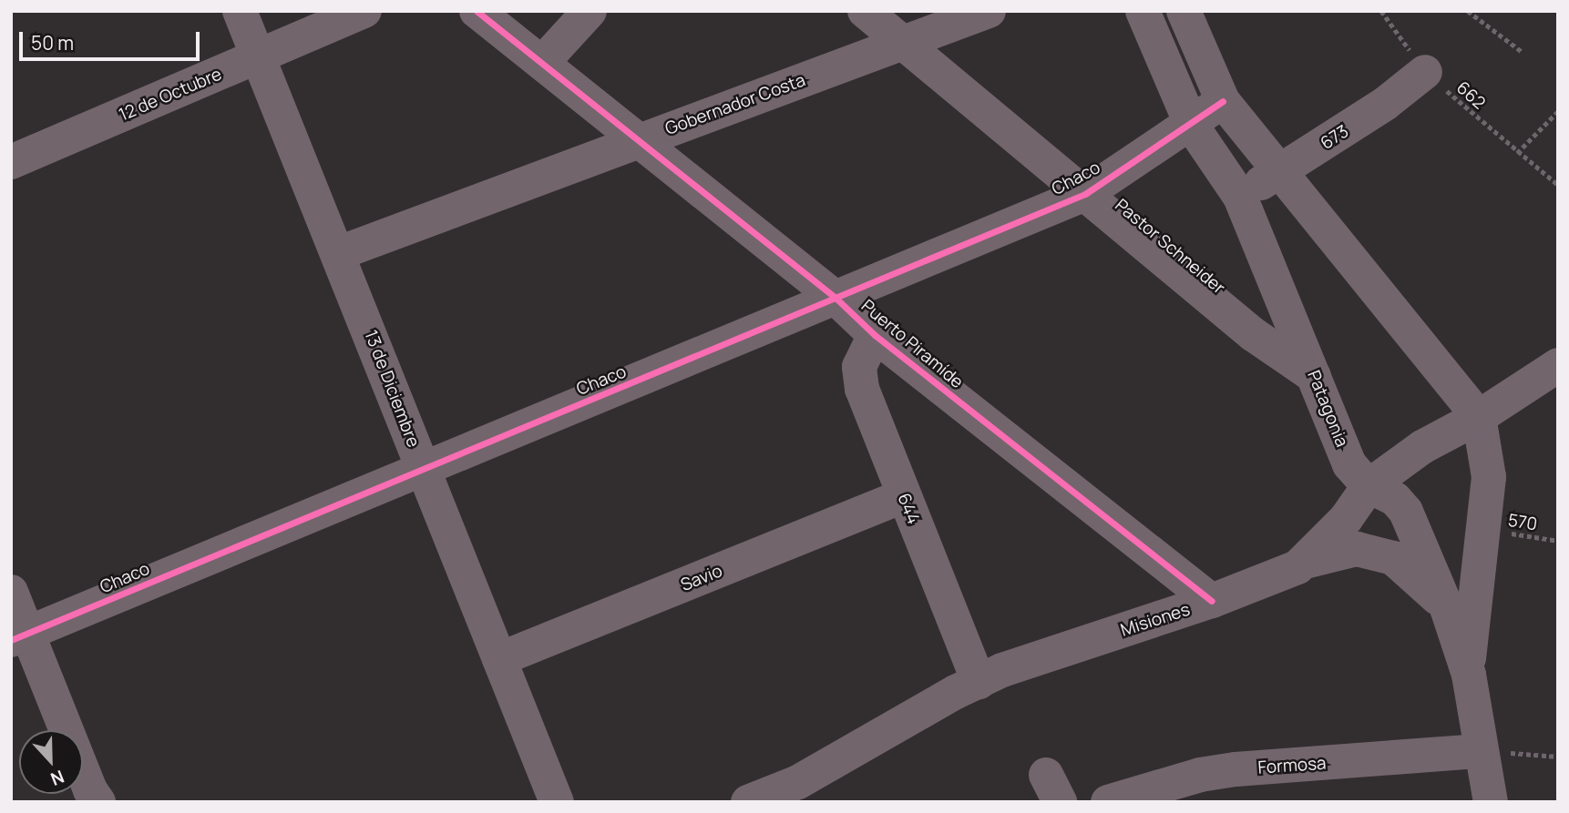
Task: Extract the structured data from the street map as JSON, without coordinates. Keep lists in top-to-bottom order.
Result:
{
  "streets": {
    "street": [
      "12 de Octubre",
      "Gobernador Costa",
      "673",
      "Chaco",
      "Pastor Schneider",
      "Puerto Piramíde",
      "13 de Diciembre",
      "Patagonia",
      "644",
      "Savio",
      "Misiones",
      "Formosa"
    ],
    "path": ["662", "570"]
  },
  "crossings": [
    ["12 de Octubre", "13 de Diciembre"],
    ["662", "673"],
    ["Gobernador Costa", "Pastor Schneider"],
    ["Gobernador Costa", "Puerto Piramíde"],
    ["Gobernador Costa", "13 de Diciembre"],
    ["673", "Patagonia"],
    ["Chaco", "Pastor Schneider"],
    ["Chaco", "Puerto Piramíde"],
    ["Chaco", "13 de Diciembre"],
    ["Chaco", "Patagonia"],
    ["Pastor Schneider", "Patagonia"],
    ["Puerto Piramíde", "644"],
    ["Puerto Piramíde", "Misiones"],
    ["13 de Diciembre", "Savio"],
    ["Patagonia", "Misiones"],
    ["Patagonia", "Formosa"],
    ["644", "Savio"],
    ["644", "Misiones"]
  ],
  "scale_bar": "50 m",
  "north": "bottom"
}
